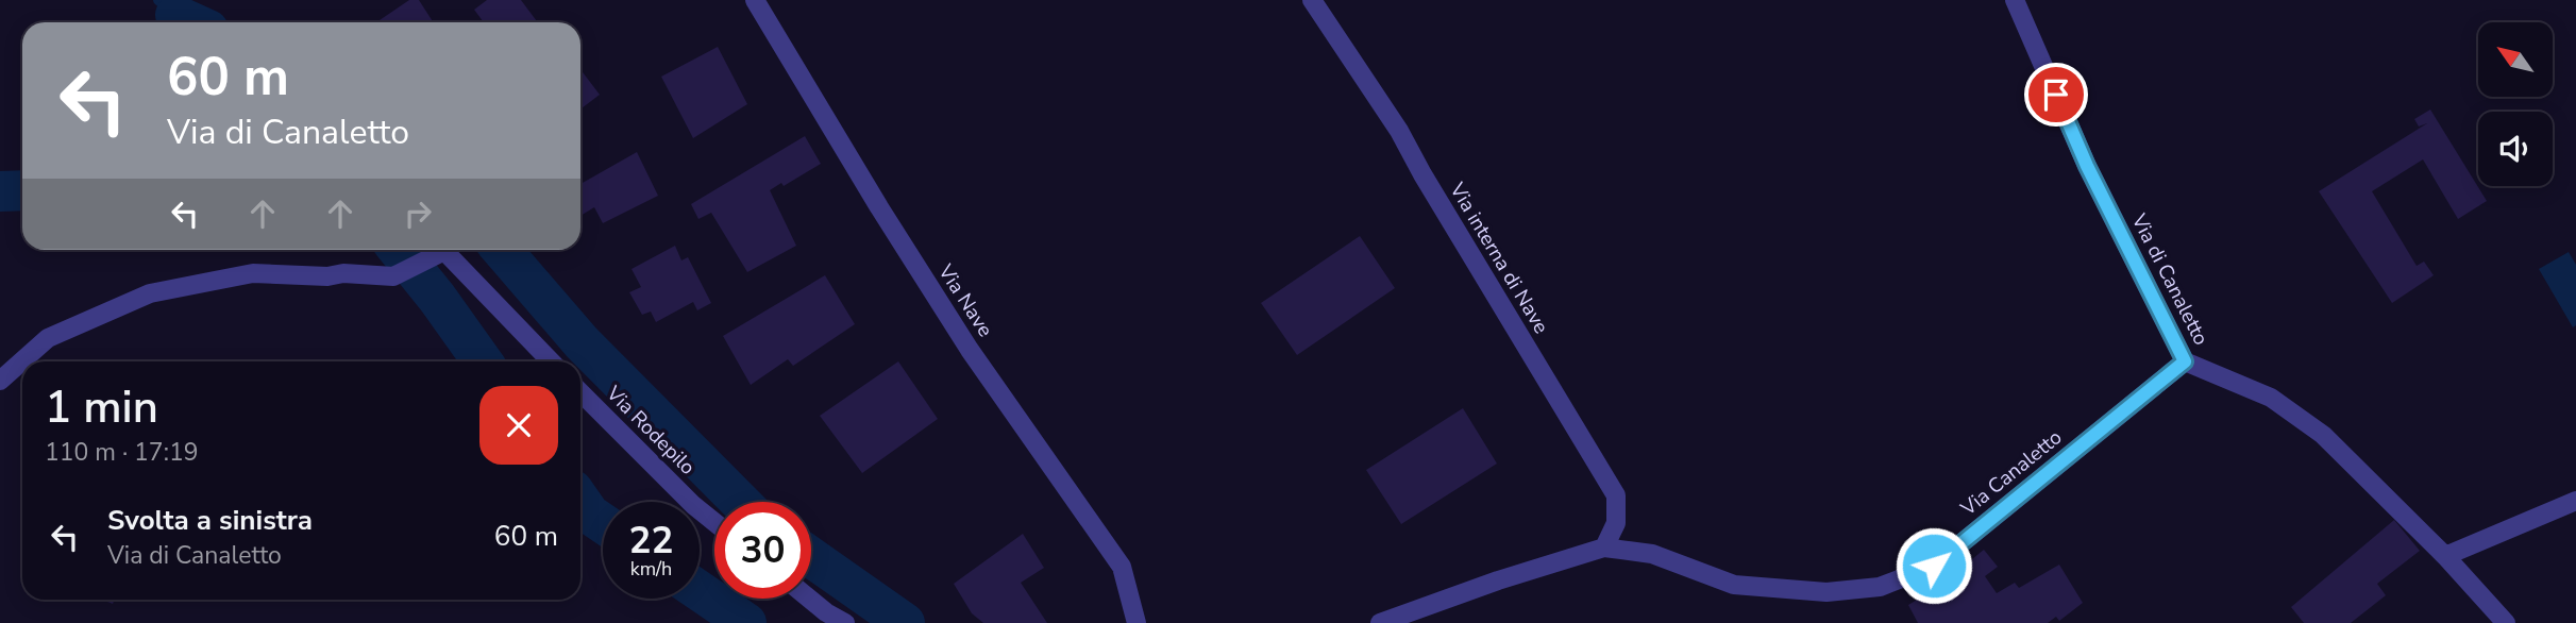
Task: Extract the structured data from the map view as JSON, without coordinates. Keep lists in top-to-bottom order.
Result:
{
  "streets": {
    "street": [
      "Via interna di Nave",
      "Via di Canaletto",
      "Via Nave",
      "Via Rodepilo",
      "Via Canaletto"
    ]
  },
  "crossings": [
    ["Via interna di Nave", "Via Canaletto"],
    ["Via di Canaletto", "Via Canaletto"]
  ],
  "north": "top left",
  "page": {
    "turn": ["60 m", "Via di Canaletto"],
    "heading": ["1 min", "110 m · 17:19"],
    "list": [
      {
        "name": "Svolta a sinistra",
        "note": "Via di Canaletto",
        "value": "60 m"
      }
    ],
    "speed": "22 km/h",
    "limit": "30"
  }
}
